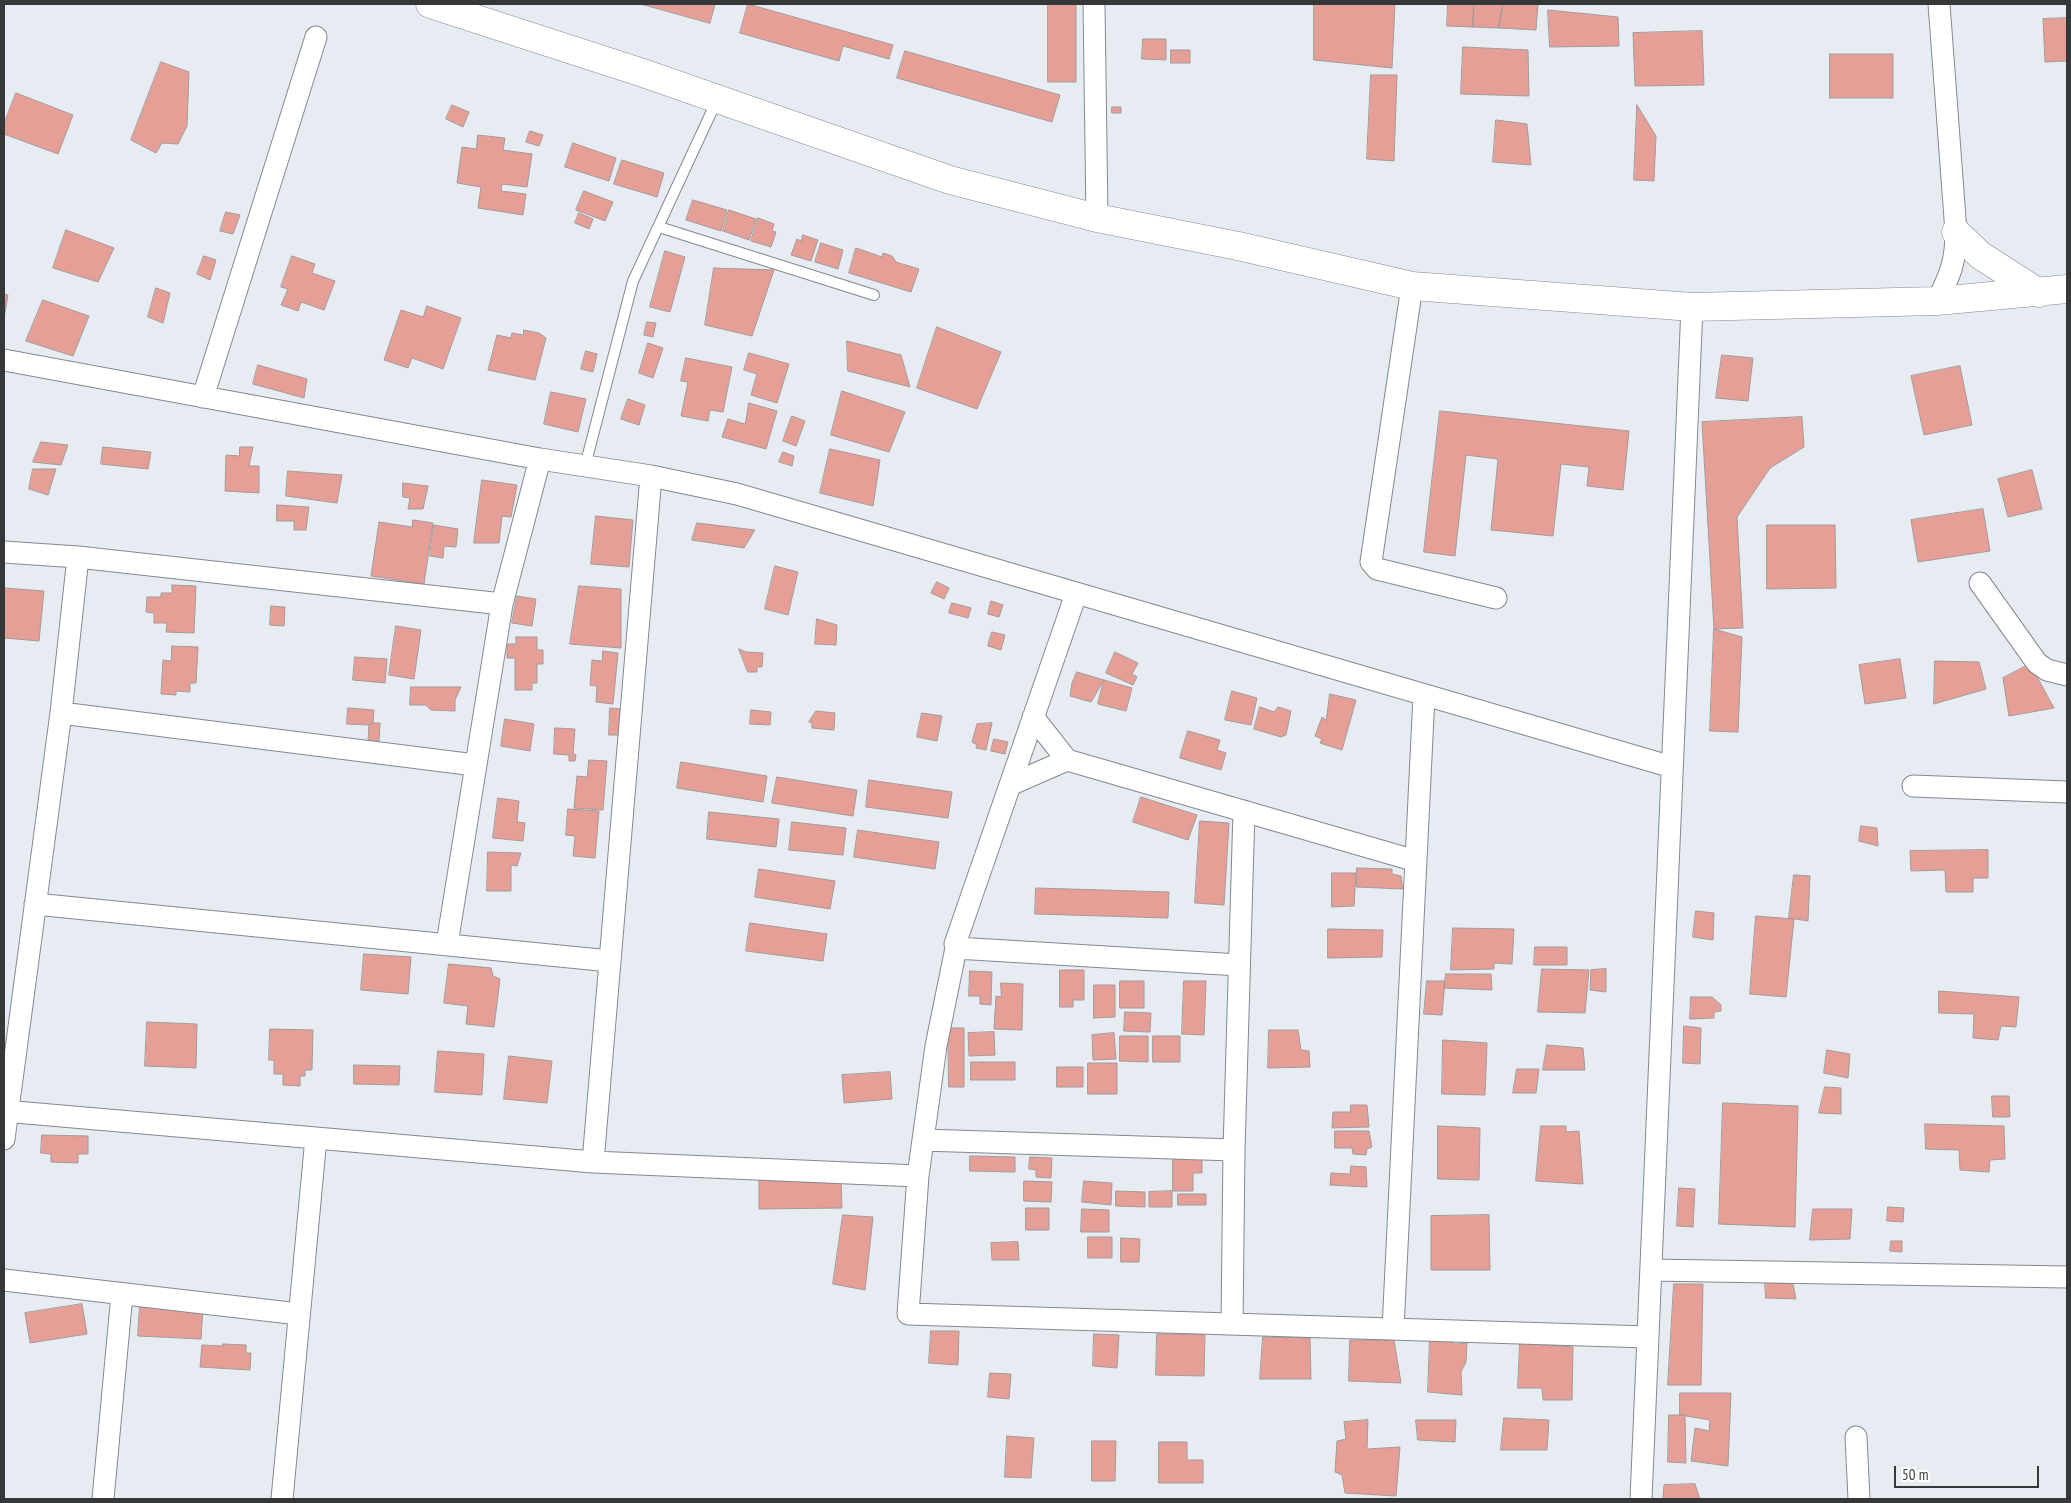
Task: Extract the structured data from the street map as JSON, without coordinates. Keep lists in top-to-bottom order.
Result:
{
  "scale_bar": "50 m"
}
